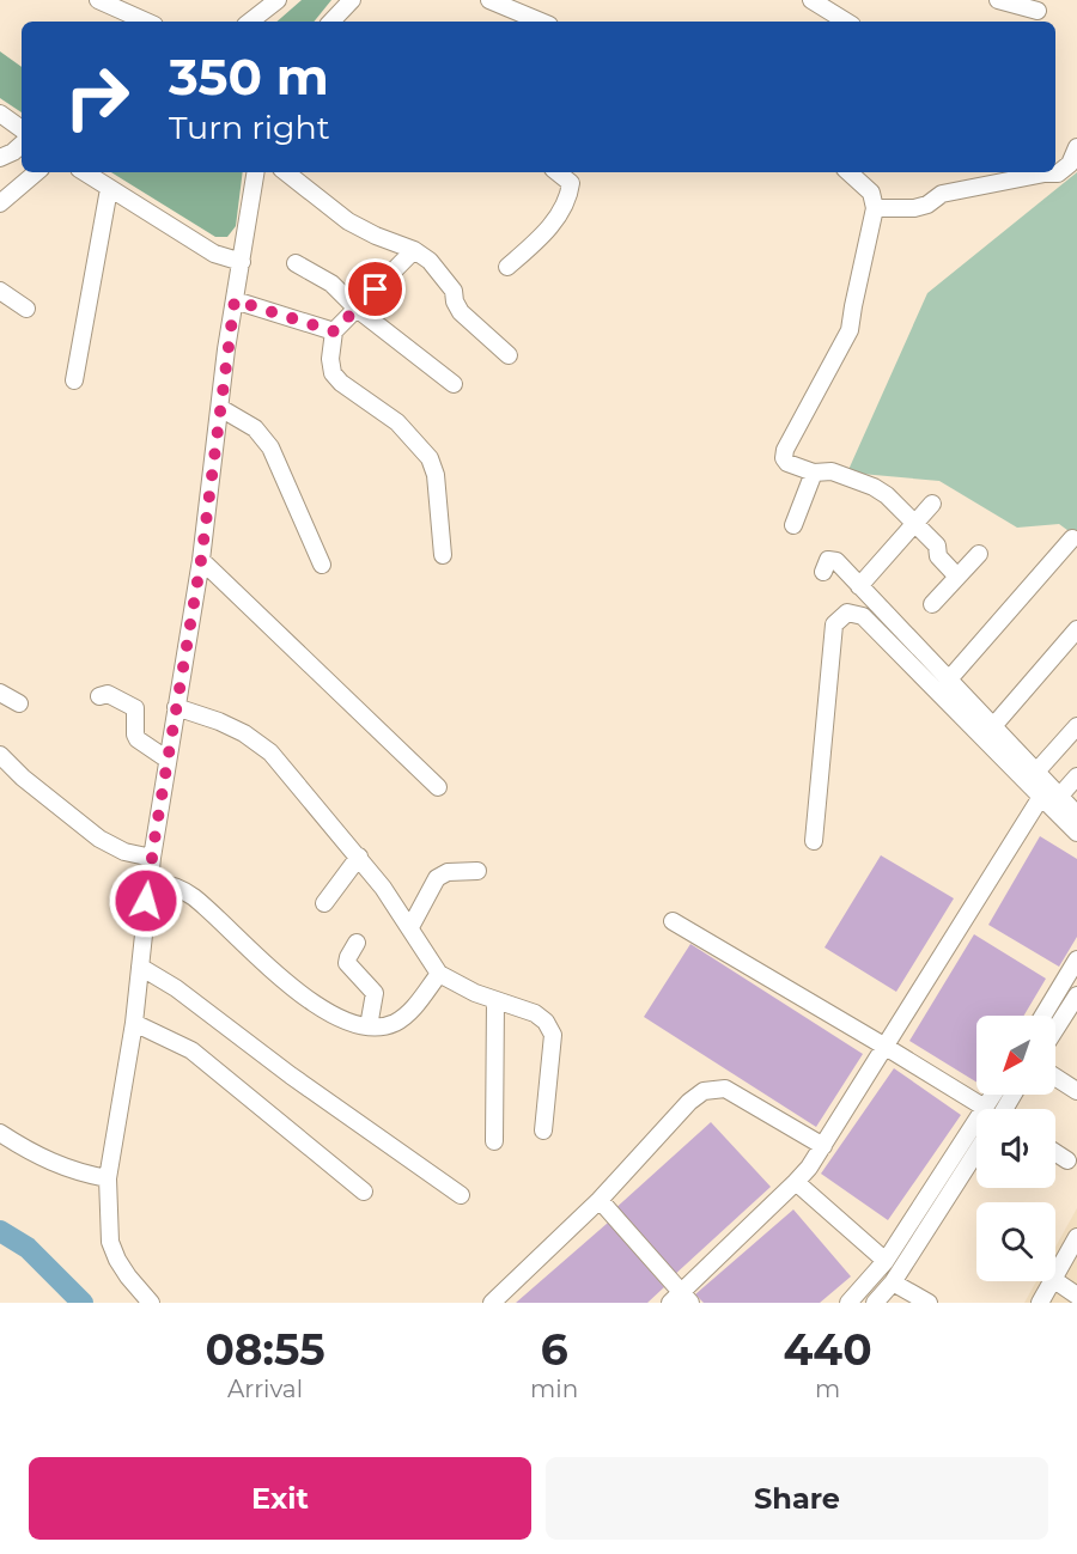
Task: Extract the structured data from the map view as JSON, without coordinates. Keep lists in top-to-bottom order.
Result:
{
  "north": "bottom left",
  "page": {
    "turn": ["350 m", "Turn right"],
    "eta": [
      "08:55",
      "Arrival",
      "6",
      "min",
      "440",
      "m"
    ],
    "buttons": ["Exit", "Share"]
  }
}
